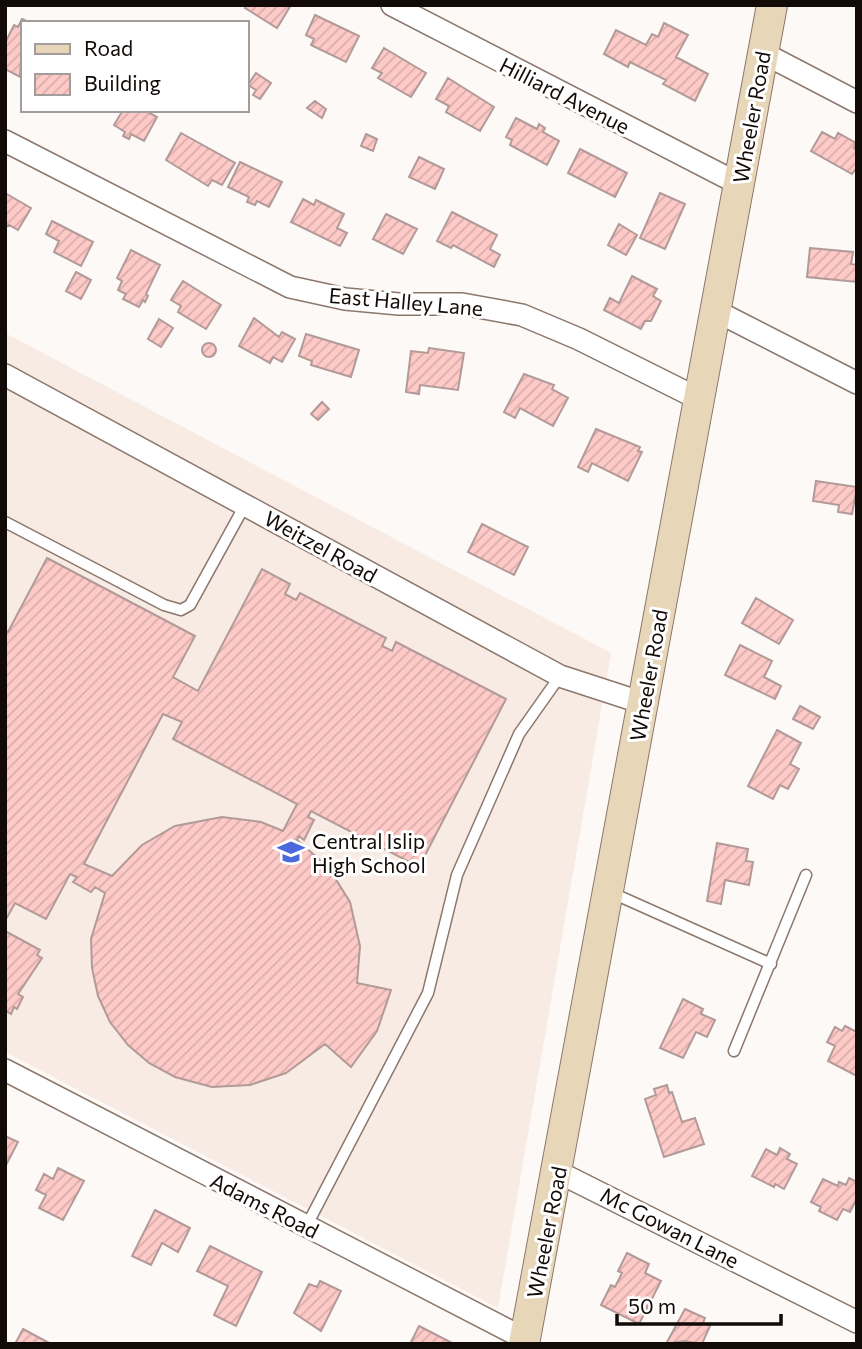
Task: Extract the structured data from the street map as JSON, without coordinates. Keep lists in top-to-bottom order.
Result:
{
  "streets": {
    "main road": ["Wheeler Road"],
    "street": [
      "Hilliard Avenue",
      "East Halley Lane",
      "Weitzel Road",
      "Adams Road",
      "Mc Gowan Lane"
    ]
  },
  "crossings": [
    ["Hilliard Avenue", "Wheeler Road"],
    ["Wheeler Road", "East Halley Lane"],
    ["Wheeler Road", "Weitzel Road"],
    ["Wheeler Road", "Adams Road"],
    ["Wheeler Road", "Mc Gowan Lane"]
  ],
  "places": {
    "school or university": ["Central Islip High School"]
  },
  "legend": ["Road", "Building"],
  "scale_bar": "50 m"
}
